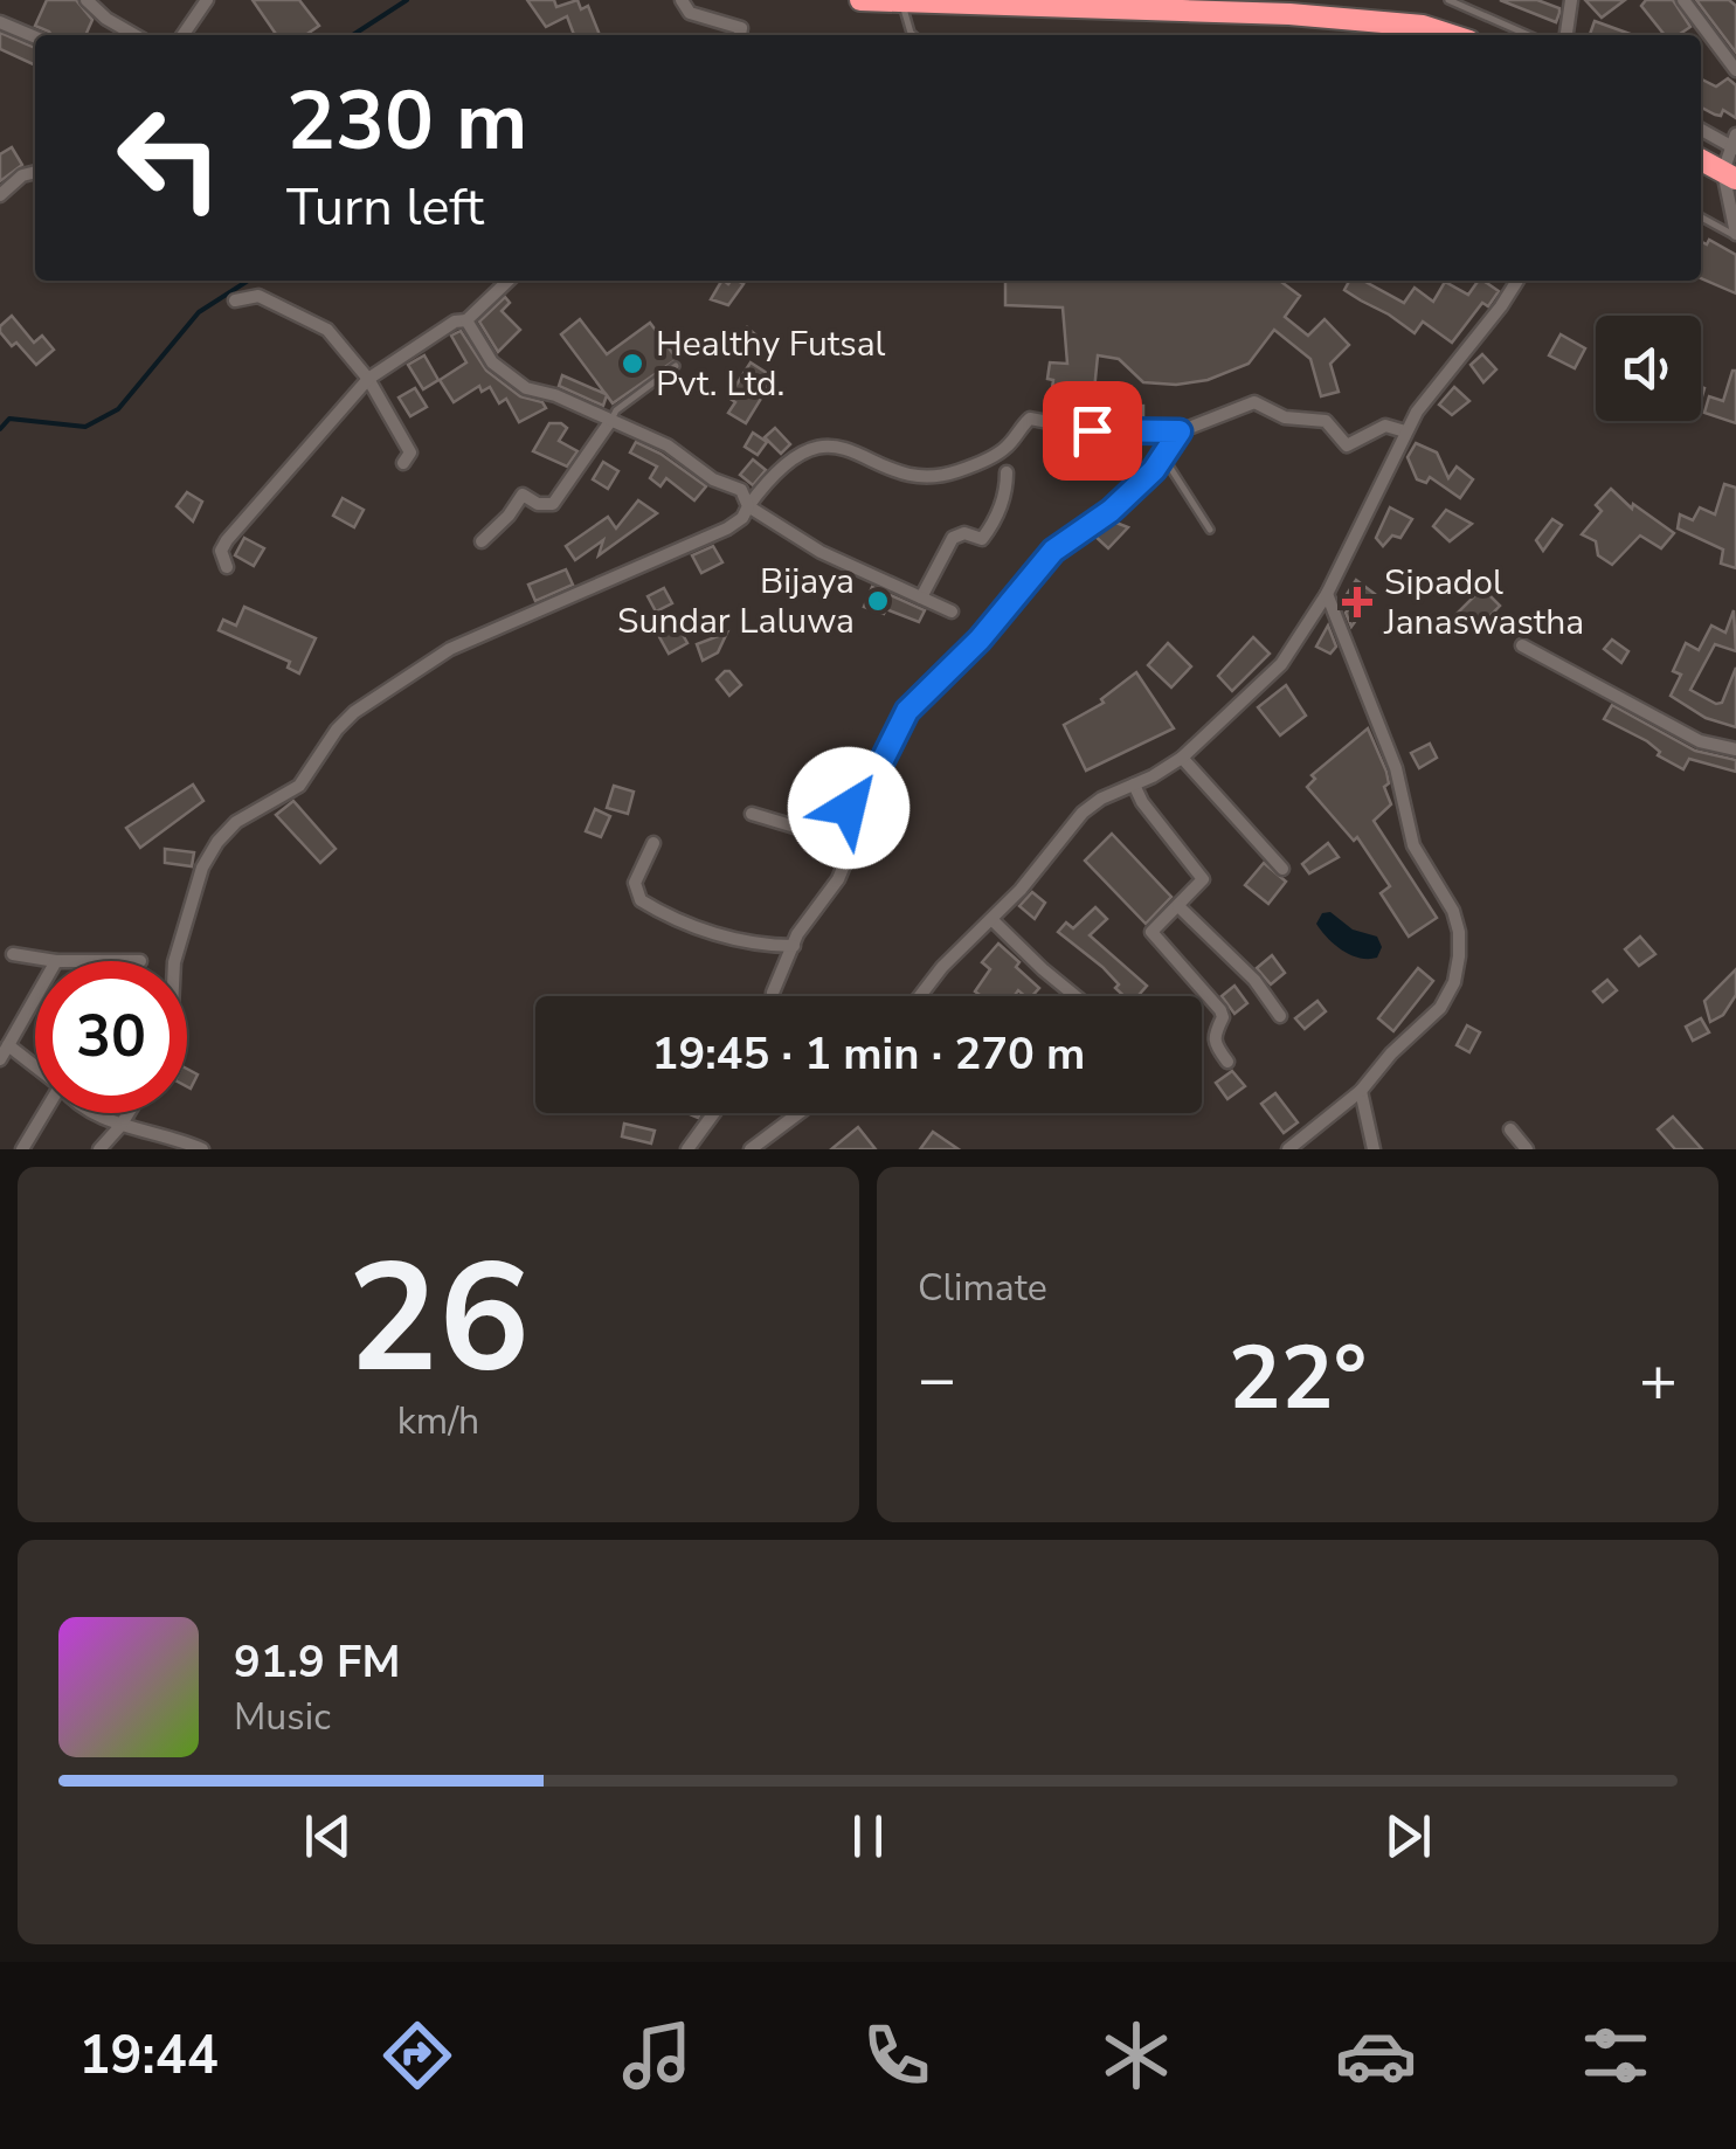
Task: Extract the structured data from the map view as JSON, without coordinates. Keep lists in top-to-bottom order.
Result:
{
  "places": {
    "other": ["Healthy Futsal Pvt. Ltd.", "Bijaya Sundar Laluwa"],
    "health": ["Sipadol Janaswastha"]
  },
  "page": {
    "turn": ["230 m", "Turn left"],
    "limit": "30",
    "trip": "19:45 · 1 min · 270 m",
    "tile": [
      ["26", "km/h"],
      "Climate"
    ],
    "heat": ["−", "22°", "+"],
    "song": ["91.9 FM", "Music"],
    "tabs": "19:44"
  }
}
